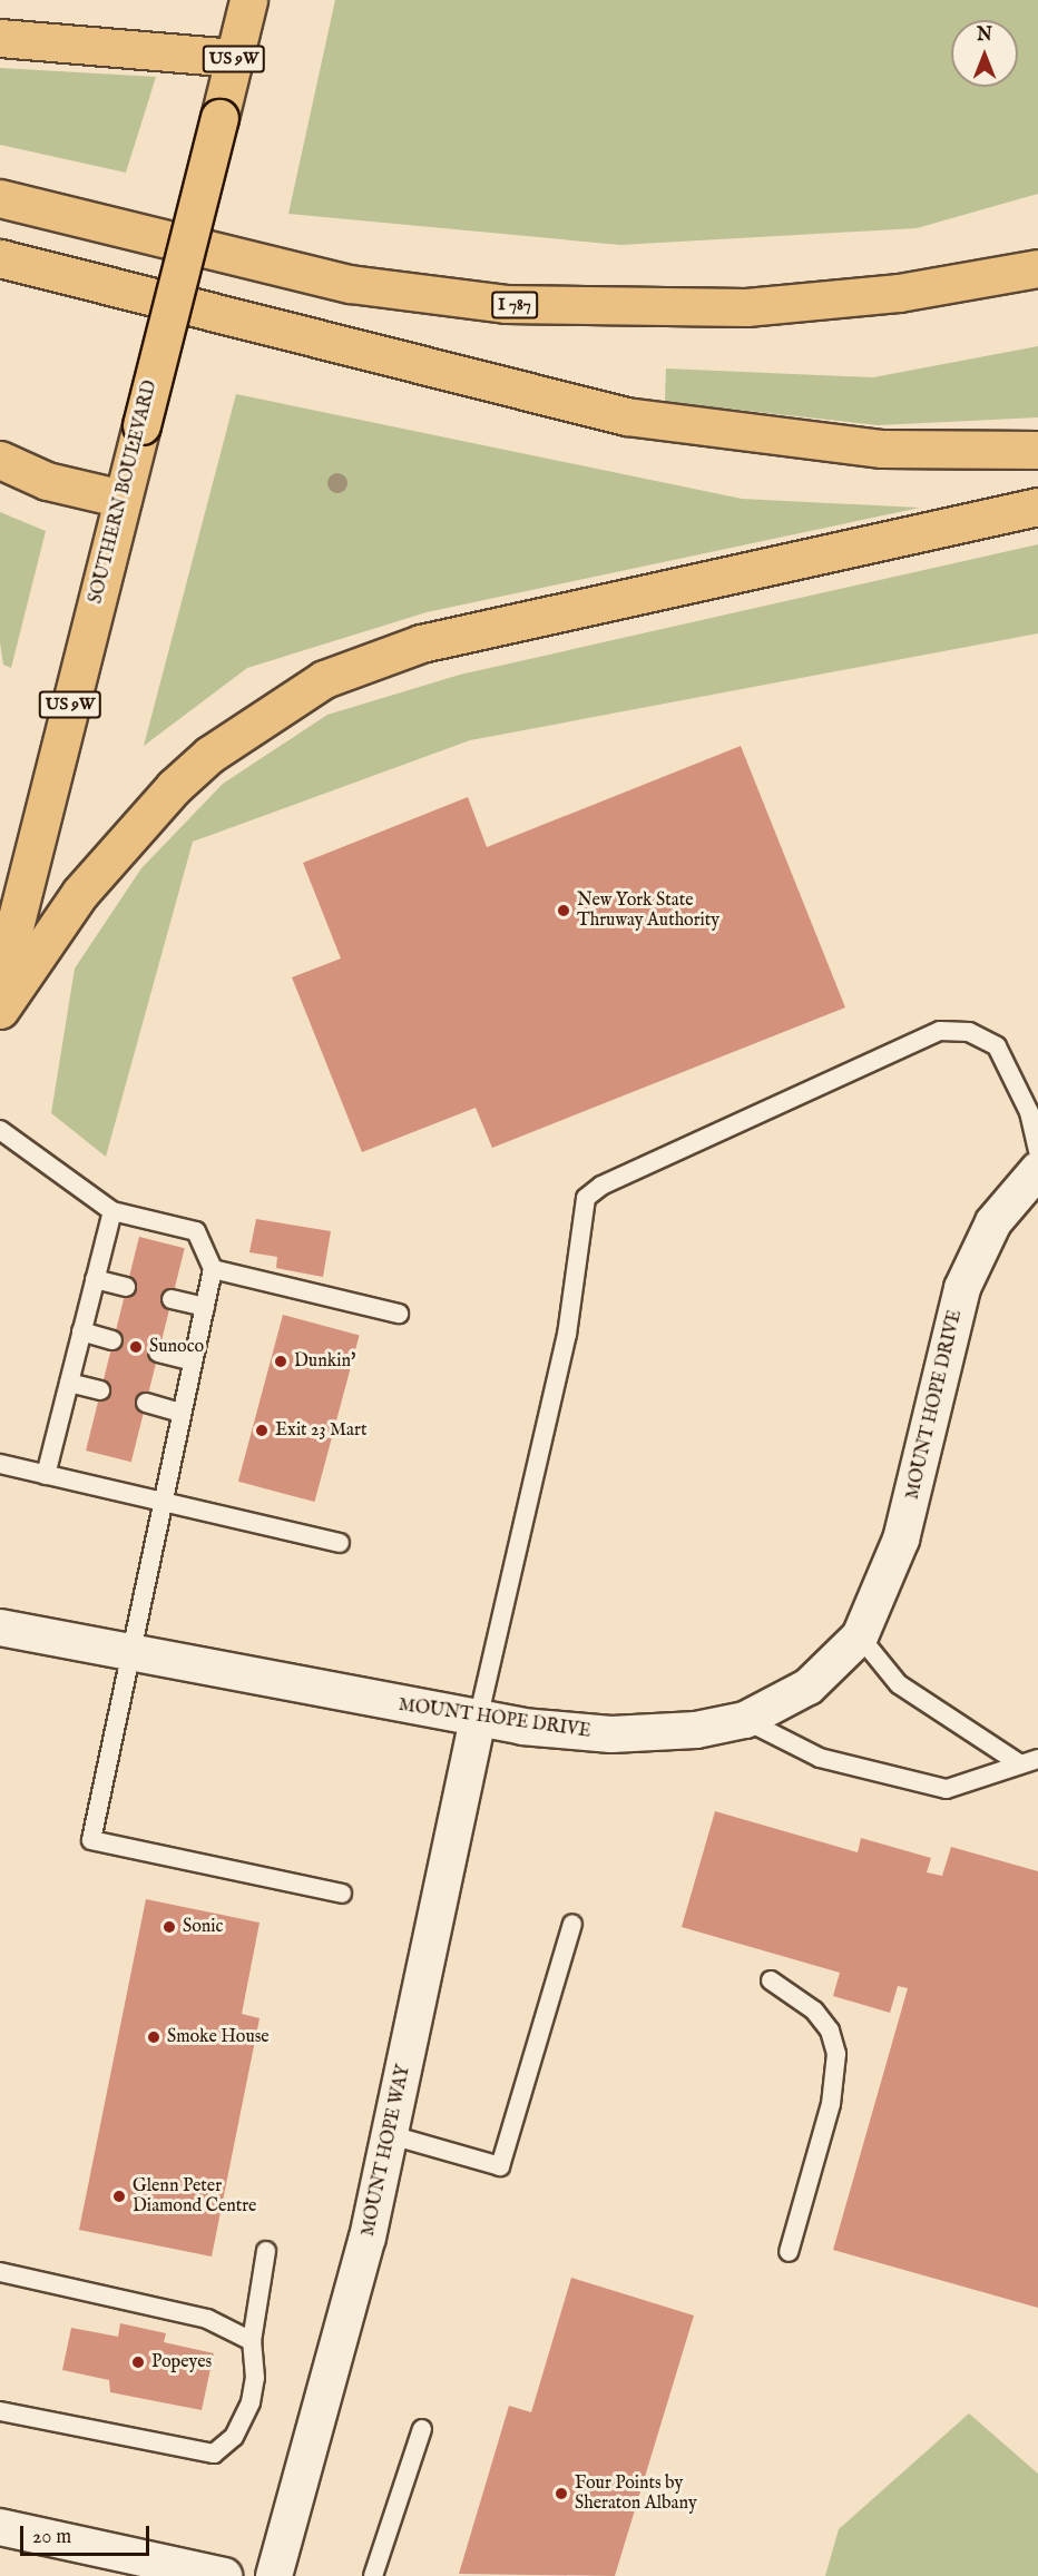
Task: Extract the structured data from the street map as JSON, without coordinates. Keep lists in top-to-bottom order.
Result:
{
  "streets": {
    "main road": ["US 9W", "I 787", "SOUTHERN BOULEVARD"],
    "street": ["MOUNT HOPE DRIVE", "MOUNT HOPE WAY"]
  },
  "crossings": [
    ["MOUNT HOPE DRIVE", "MOUNT HOPE WAY"]
  ],
  "places": [
    "New York State Thruway Authority",
    "Sunoco",
    "Dunkin'",
    "Exit 23 Mart",
    "Sonic",
    "Smoke House",
    "Glenn Peter Diamond Centre",
    "Popeyes",
    "Four Points by Sheraton Albany"
  ],
  "scale_bar": "20 m",
  "north": "top"
}
